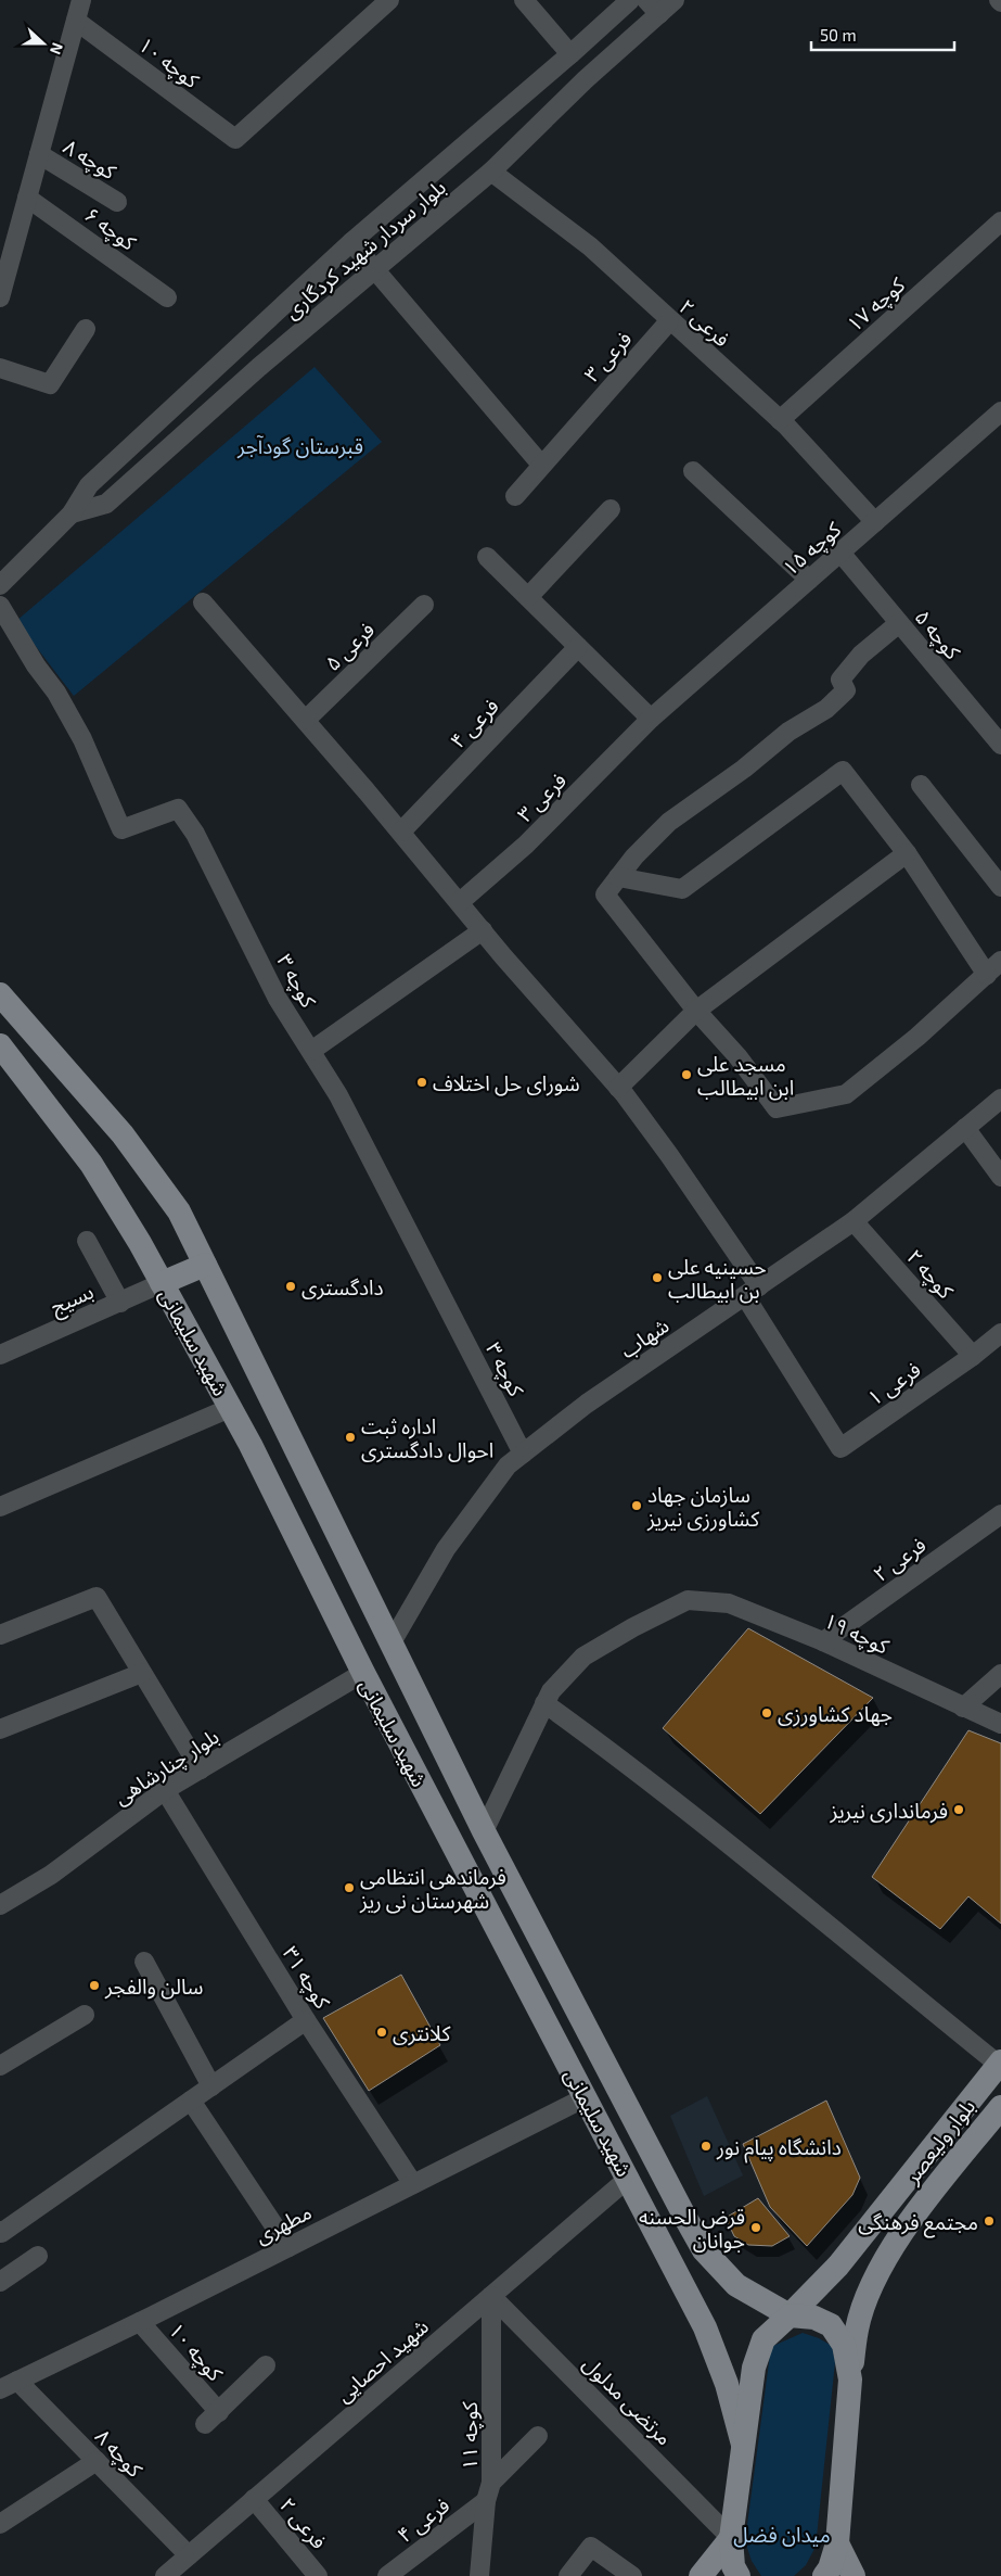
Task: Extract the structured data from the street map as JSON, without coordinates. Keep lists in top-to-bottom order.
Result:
{
  "streets": {
    "main road": ["شهید سلیمانی", "بلوار ولیعصر"],
    "street": [
      "کوچه ۱۰",
      "کوچه ۸",
      "کوچه ۶",
      "بلوار سردار شهید کردگاری",
      "کوچه ۱۷",
      "فرعی ۲",
      "فرعی ۳",
      "کوچه ۱۵",
      "کوچه ۵",
      "فرعی ۵",
      "فرعی ۴",
      "کوچه ۳",
      "کوچه ۲",
      "بسیج",
      "شهاب",
      "فرعی ۱",
      "کوچه ۱۹",
      "بلوار چنارشاهی",
      "کوچه ۳۱",
      "مطهری",
      "شهید احصایی",
      "مرتضی مدلول",
      "کوچه ۱۱"
    ]
  },
  "crossings": [
    ["کوچه ۱۰", "مطهری"],
    ["کوچه ۸", "مطهری"],
    ["کوچه ۸", "شهید احصایی"],
    ["بلوار سردار شهید کردگاری", "فرعی ۲"],
    ["کوچه ۱۷", "فرعی ۲"],
    ["فرعی ۲", "فرعی ۳"],
    ["فرعی ۲", "کوچه ۱۵"],
    ["فرعی ۲", "کوچه ۱۹"],
    ["فرعی ۲", "شهید احصایی"],
    ["فرعی ۳", "کوچه ۱۵"],
    ["کوچه ۱۵", "کوچه ۵"],
    ["فرعی ۴", "کوچه ۱۱"],
    ["کوچه ۳", "شهاب"],
    ["کوچه ۲", "شهاب"],
    ["کوچه ۲", "فرعی ۱"],
    ["بسیج", "شهید سلیمانی"],
    ["شهاب", "شهید سلیمانی"],
    ["شهاب", "فرعی ۱"],
    ["شهید سلیمانی", "بلوار چنارشاهی"],
    ["شهید سلیمانی", "بلوار ولیعصر"],
    ["شهید سلیمانی", "مطهری"],
    ["شهید سلیمانی", "شهید احصایی"],
    ["بلوار چنارشاهی", "کوچه ۳۱"],
    ["کوچه ۳۱", "مطهری"],
    ["شهید احصایی", "مرتضی مدلول"],
    ["شهید احصایی", "کوچه ۱۱"],
    ["مرتضی مدلول", "کوچه ۱۱"]
  ],
  "parks": ["قبرستان گودآجر", "میدان فضل"],
  "places": [
    "مسجد علی ابن ابیطالب",
    "شورای حل اختلاف",
    "حسینیه علی بن ابیطالب",
    "دادگستری",
    "اداره ثبت احوال دادگستری",
    "سازمان جهاد کشاورزی نیریز",
    "جهاد کشاورزی",
    "فرمانداری نیریز",
    "فرماندهی انتظامی شهرستان نی ریز",
    "سالن والفجر",
    "کلانتری",
    "دانشگاه پیام نور",
    "مجتمع فرهنگی",
    "قرض الحسنه جوانان"
  ],
  "scale_bar": "50 m",
  "north": "right"
}
